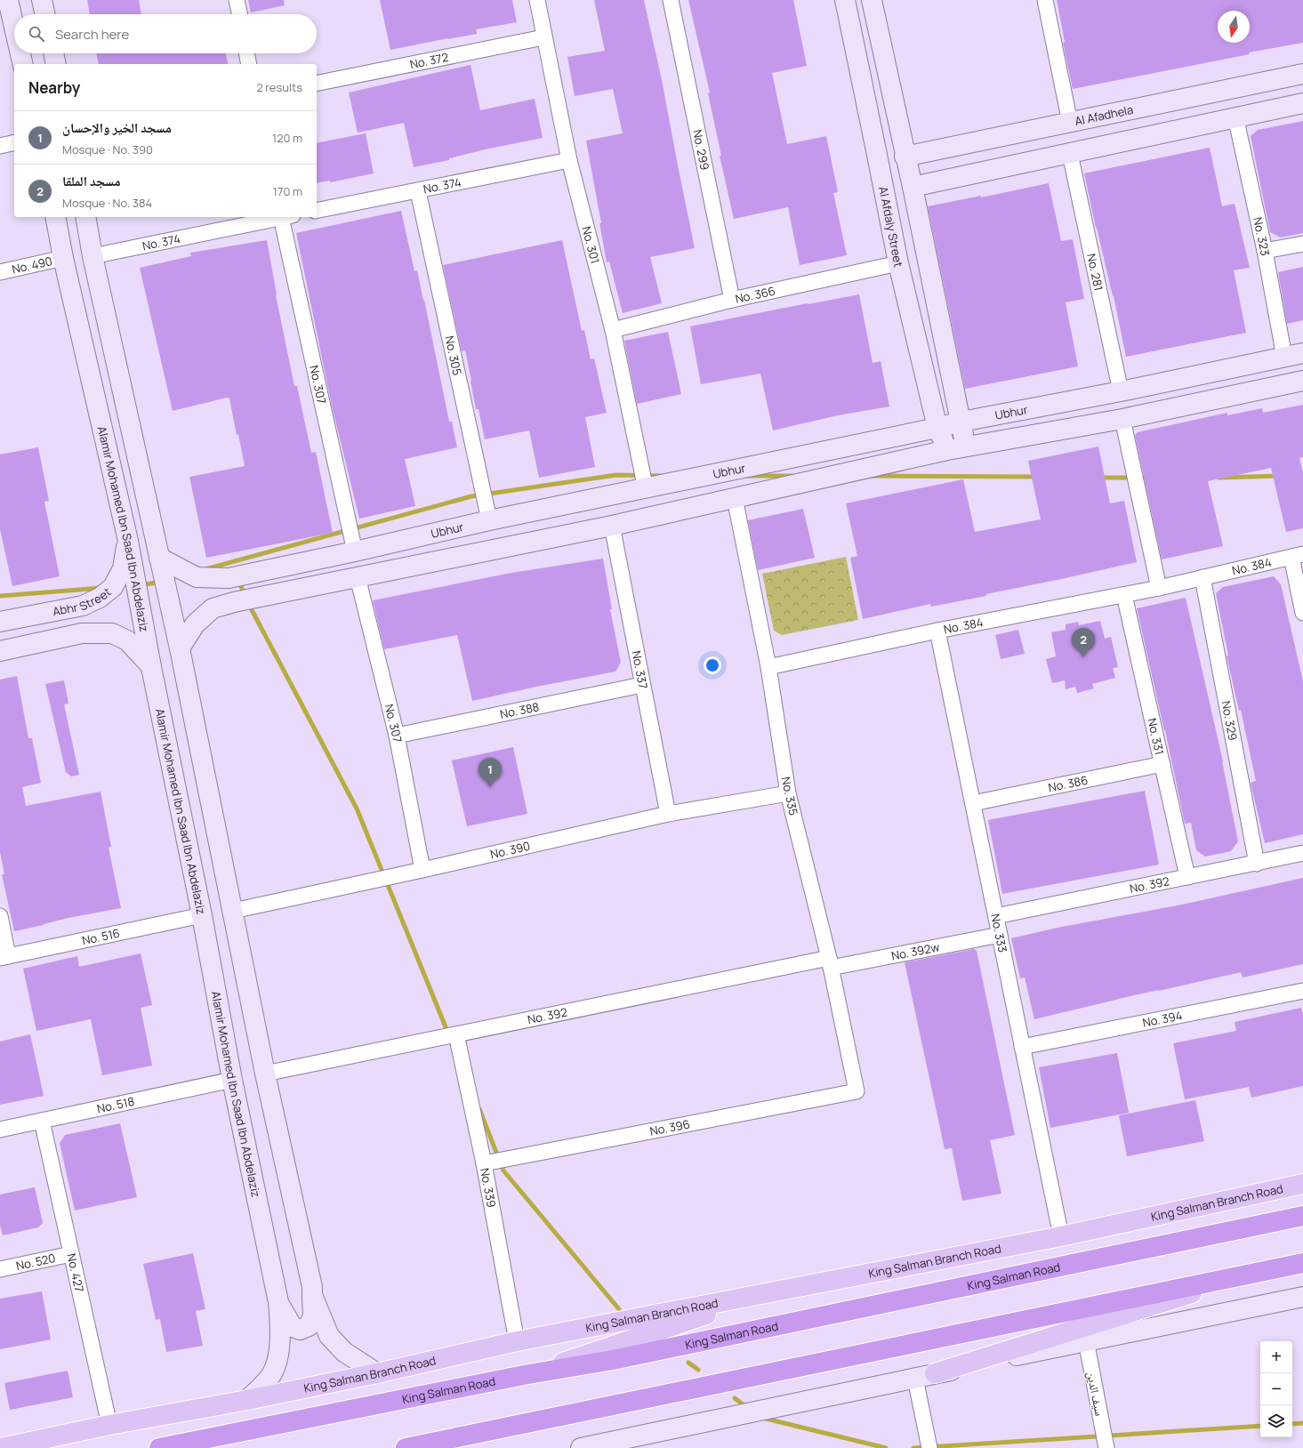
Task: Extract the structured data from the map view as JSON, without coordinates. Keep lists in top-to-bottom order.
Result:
{
  "streets": {
    "highway": ["King Salman Road"],
    "main road": ["King Salman Branch Road"],
    "street": [
      "No. 372",
      "Al Afadhela",
      "No. 299",
      "No. 374",
      "Al Afdaly Street",
      "No. 323",
      "No. 301",
      "No. 490",
      "No. 281",
      "No. 366",
      "No. 305",
      "No. 307",
      "Ubhur",
      "Alamir Mohamed Ibn Saad Ibn Abdelaziz",
      "No. 384",
      "Abhr Street",
      "No. 337",
      "No. 388",
      "No. 329",
      "No. 331",
      "No. 386",
      "No. 335",
      "No. 390",
      "No. 392",
      "No. 333",
      "No. 516",
      "No. 392w",
      "No. 394",
      "No. 518",
      "No. 396",
      "No. 339",
      "No. 520",
      "No. 427",
      "سيف الدين"
    ]
  },
  "crossings": [
    ["No. 372", "No. 301"],
    ["No. 299", "No. 366"],
    ["No. 374", "No. 301"],
    ["No. 374", "No. 305"],
    ["Al Afdaly Street", "No. 366"],
    ["Al Afdaly Street", "Ubhur"],
    ["No. 323", "Ubhur"],
    ["No. 301", "No. 366"],
    ["No. 301", "Ubhur"],
    ["No. 490", "Alamir Mohamed Ibn Saad Ibn Abdelaziz"],
    ["No. 281", "Ubhur"],
    ["No. 305", "Ubhur"],
    ["No. 307", "Ubhur"],
    ["No. 307", "No. 388"],
    ["No. 307", "No. 390"],
    ["Alamir Mohamed Ibn Saad Ibn Abdelaziz", "Abhr Street"],
    ["Alamir Mohamed Ibn Saad Ibn Abdelaziz", "No. 516"],
    ["Alamir Mohamed Ibn Saad Ibn Abdelaziz", "No. 518"],
    ["Alamir Mohamed Ibn Saad Ibn Abdelaziz", "King Salman Branch Road"],
    ["No. 384", "No. 329"],
    ["No. 384", "No. 331"],
    ["No. 384", "No. 335"],
    ["No. 384", "No. 333"],
    ["No. 337", "No. 388"],
    ["No. 337", "No. 390"],
    ["No. 329", "No. 392"],
    ["No. 331", "No. 386"],
    ["No. 331", "No. 392"],
    ["No. 386", "No. 333"],
    ["No. 335", "No. 390"],
    ["No. 335", "No. 392"],
    ["No. 335", "No. 392w"],
    ["No. 335", "No. 396"],
    ["No. 392", "No. 333"],
    ["No. 392", "No. 392w"],
    ["No. 392", "No. 339"],
    ["No. 333", "No. 392w"],
    ["No. 333", "No. 394"],
    ["No. 333", "King Salman Branch Road"],
    ["No. 518", "No. 427"],
    ["No. 396", "No. 339"],
    ["No. 339", "King Salman Branch Road"],
    ["King Salman Branch Road", "No. 427"],
    ["No. 520", "No. 427"]
  ],
  "north": "bottom",
  "page": {
    "search": "Search here",
    "heading": ["Nearby", "2 results"],
    "list": [
      {
        "mark": "1",
        "name": "مسجد الخير والإحسان",
        "note": "Mosque · No. 390",
        "value": "120 m"
      },
      {
        "mark": "2",
        "name": "مسجد الملقا",
        "note": "Mosque · No. 384",
        "value": "170 m"
      }
    ],
    "pins": ["2", "1"],
    "map_buttons": ["+", "−"]
  }
}
